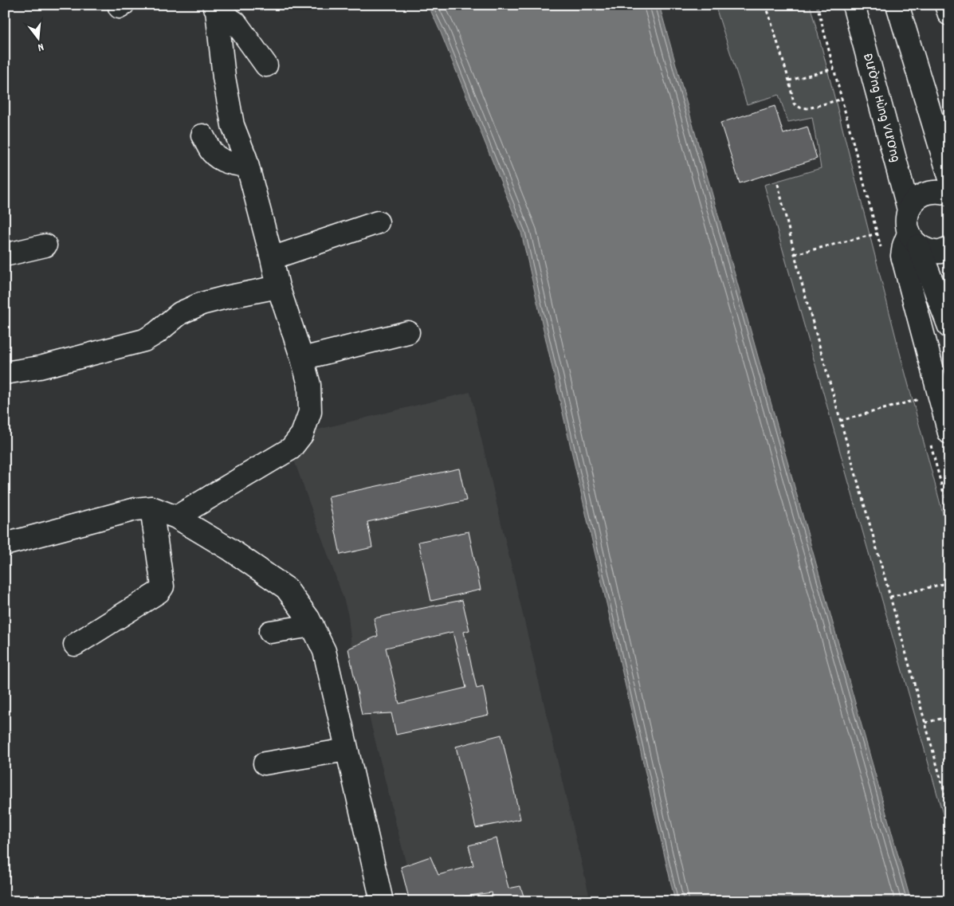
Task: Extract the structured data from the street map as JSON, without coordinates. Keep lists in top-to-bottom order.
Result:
{
  "streets": {
    "street": ["Đường Hùng Vương"]
  },
  "north": "bottom"
}
